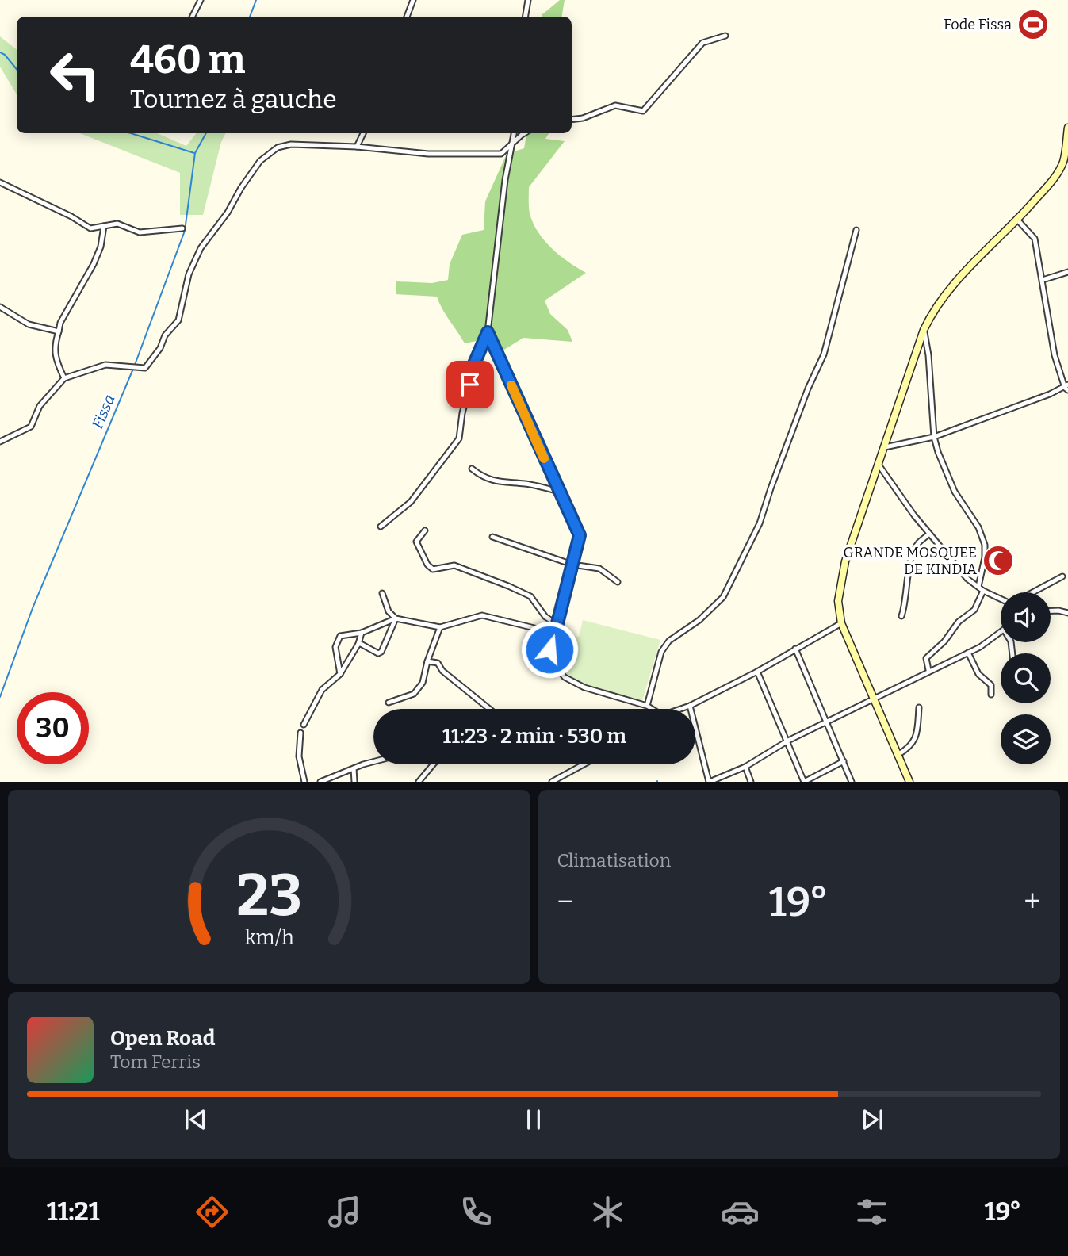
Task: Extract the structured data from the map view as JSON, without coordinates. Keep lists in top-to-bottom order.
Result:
{
  "water": ["Fissa"],
  "places": {
    "sports": ["Fode Fissa"],
    "mosque": ["GRANDE MOSQUEE DE KINDIA"]
  },
  "page": {
    "turn": ["460 m", "Tournez à gauche"],
    "limit": "30",
    "trip": "11:23 · 2 min · 530 m",
    "tile": "Climatisation",
    "heat": ["−", "19°", "+"],
    "song": ["Open Road", "Tom Ferris"],
    "tabs": ["11:21", "19°"],
    "gauge": ["23", "km/h"]
  }
}
